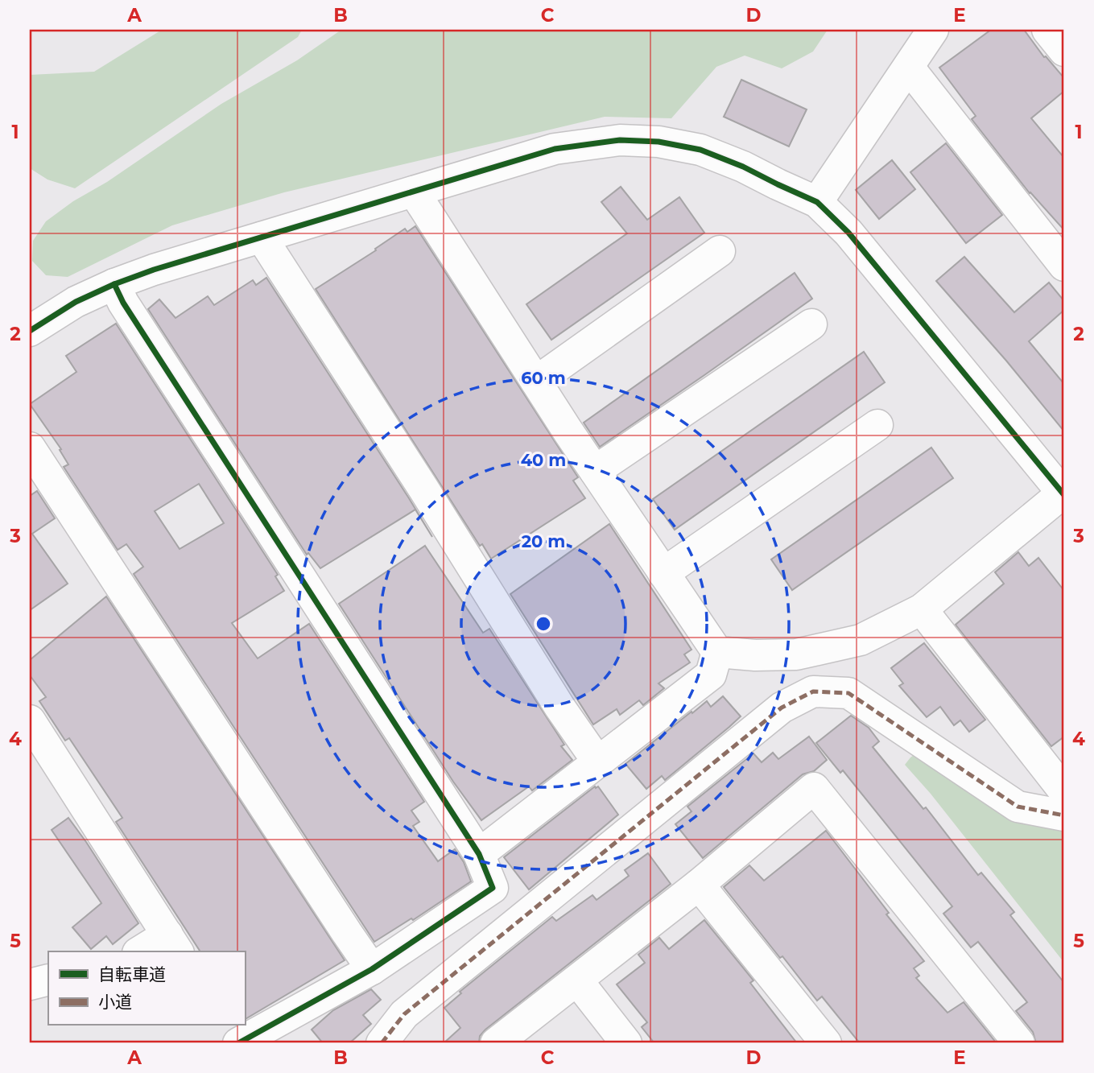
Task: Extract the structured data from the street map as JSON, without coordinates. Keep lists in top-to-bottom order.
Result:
{
  "legend": ["自転車道", "小道"],
  "grid": {
    "columns": [
      "A",
      "B",
      "C",
      "D",
      "E"
    ],
    "rows": [
      "1",
      "2",
      "3",
      "4",
      "5"
    ]
  },
  "rings": ["60 m", "40 m", "20 m"]
}
